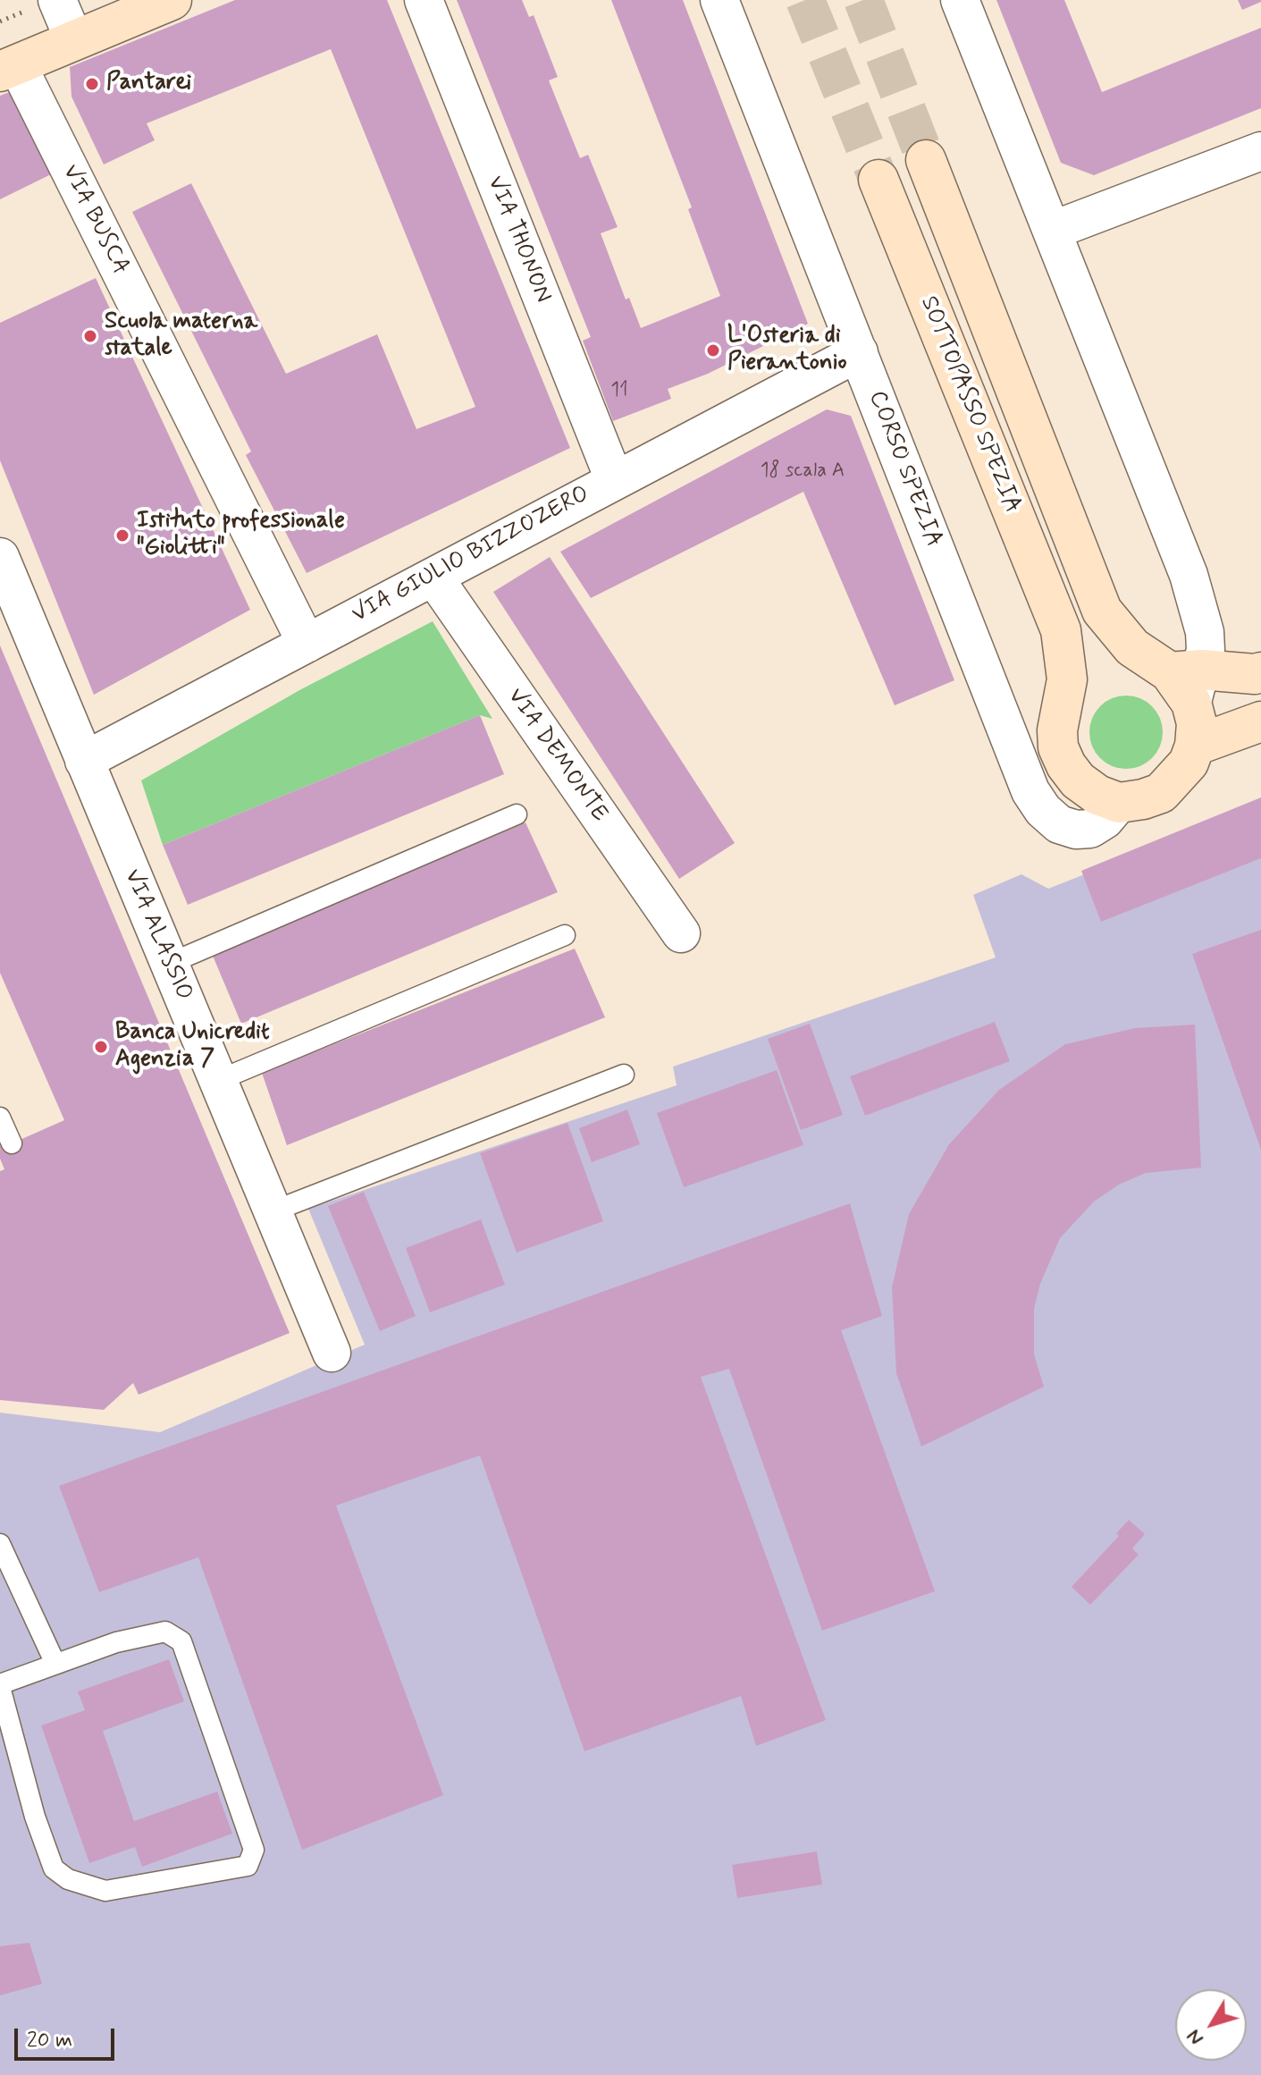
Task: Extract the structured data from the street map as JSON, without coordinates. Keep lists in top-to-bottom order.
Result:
{
  "streets": {
    "street": [
      "VIA BUSCA",
      "VIA THONON",
      "SOTTOPASSO SPEZIA",
      "CORSO SPEZIA",
      "VIA GIULIO BIZZOZERO",
      "VIA DEMONTE",
      "VIA ALASSIO"
    ]
  },
  "crossings": [
    ["VIA BUSCA", "VIA GIULIO BIZZOZERO"],
    ["VIA THONON", "VIA GIULIO BIZZOZERO"],
    ["SOTTOPASSO SPEZIA", "CORSO SPEZIA"],
    ["CORSO SPEZIA", "VIA GIULIO BIZZOZERO"],
    ["VIA GIULIO BIZZOZERO", "VIA DEMONTE"],
    ["VIA GIULIO BIZZOZERO", "VIA ALASSIO"]
  ],
  "places": [
    "Pantarei",
    "Scuola materna statale",
    "L'Osteria di Pierantonio",
    "Istituto professionale \"Giolitti\"",
    "Banca Unicredit Agenzia 7"
  ],
  "house_numbers": ["11", "18 scala A"],
  "scale_bar": "20 m",
  "north": "bottom left"
}
